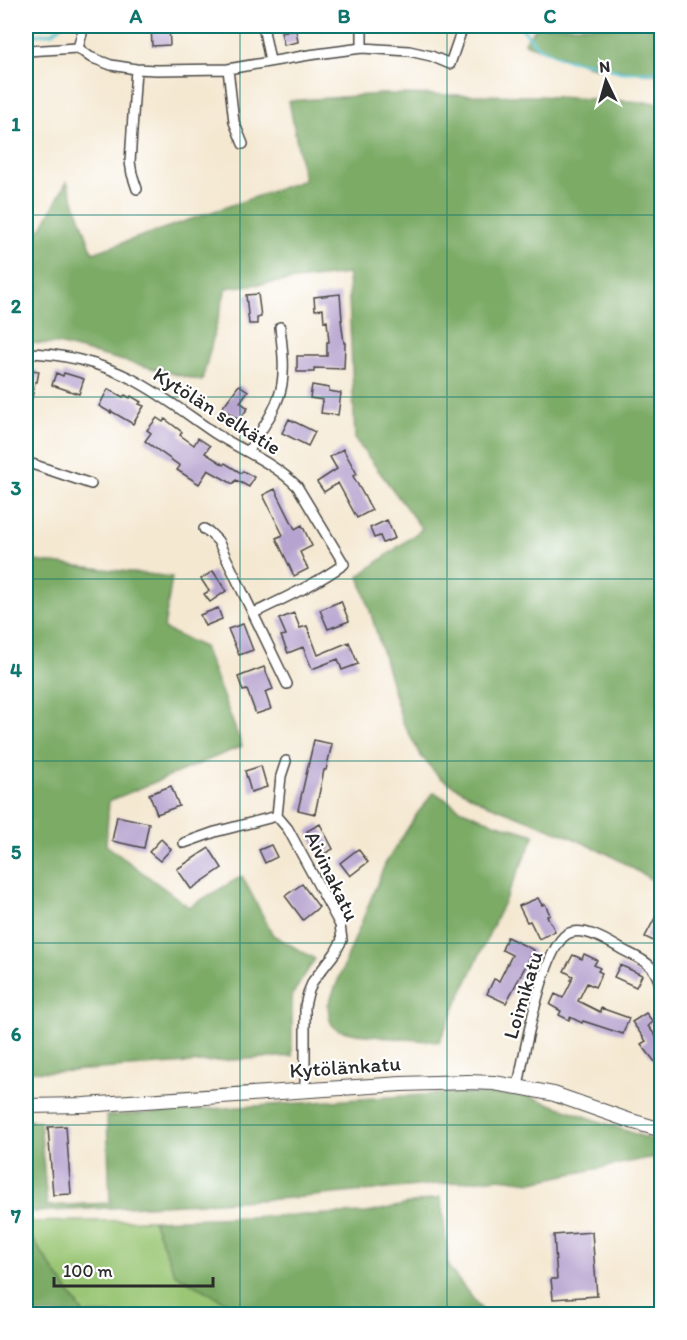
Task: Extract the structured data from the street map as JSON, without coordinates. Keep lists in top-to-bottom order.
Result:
{
  "streets": {
    "street": [
      "Kytölän selkätie",
      "Aivinakatu",
      "Loimikatu",
      "Kytölänkatu"
    ]
  },
  "crossings": [
    ["Aivinakatu", "Kytölänkatu"],
    ["Loimikatu", "Kytölänkatu"]
  ],
  "scale_bar": "100 m",
  "north": "top",
  "grid": {
    "columns": ["A", "B", "C"],
    "rows": [
      "1",
      "2",
      "3",
      "4",
      "5",
      "6",
      "7"
    ]
  }
}
